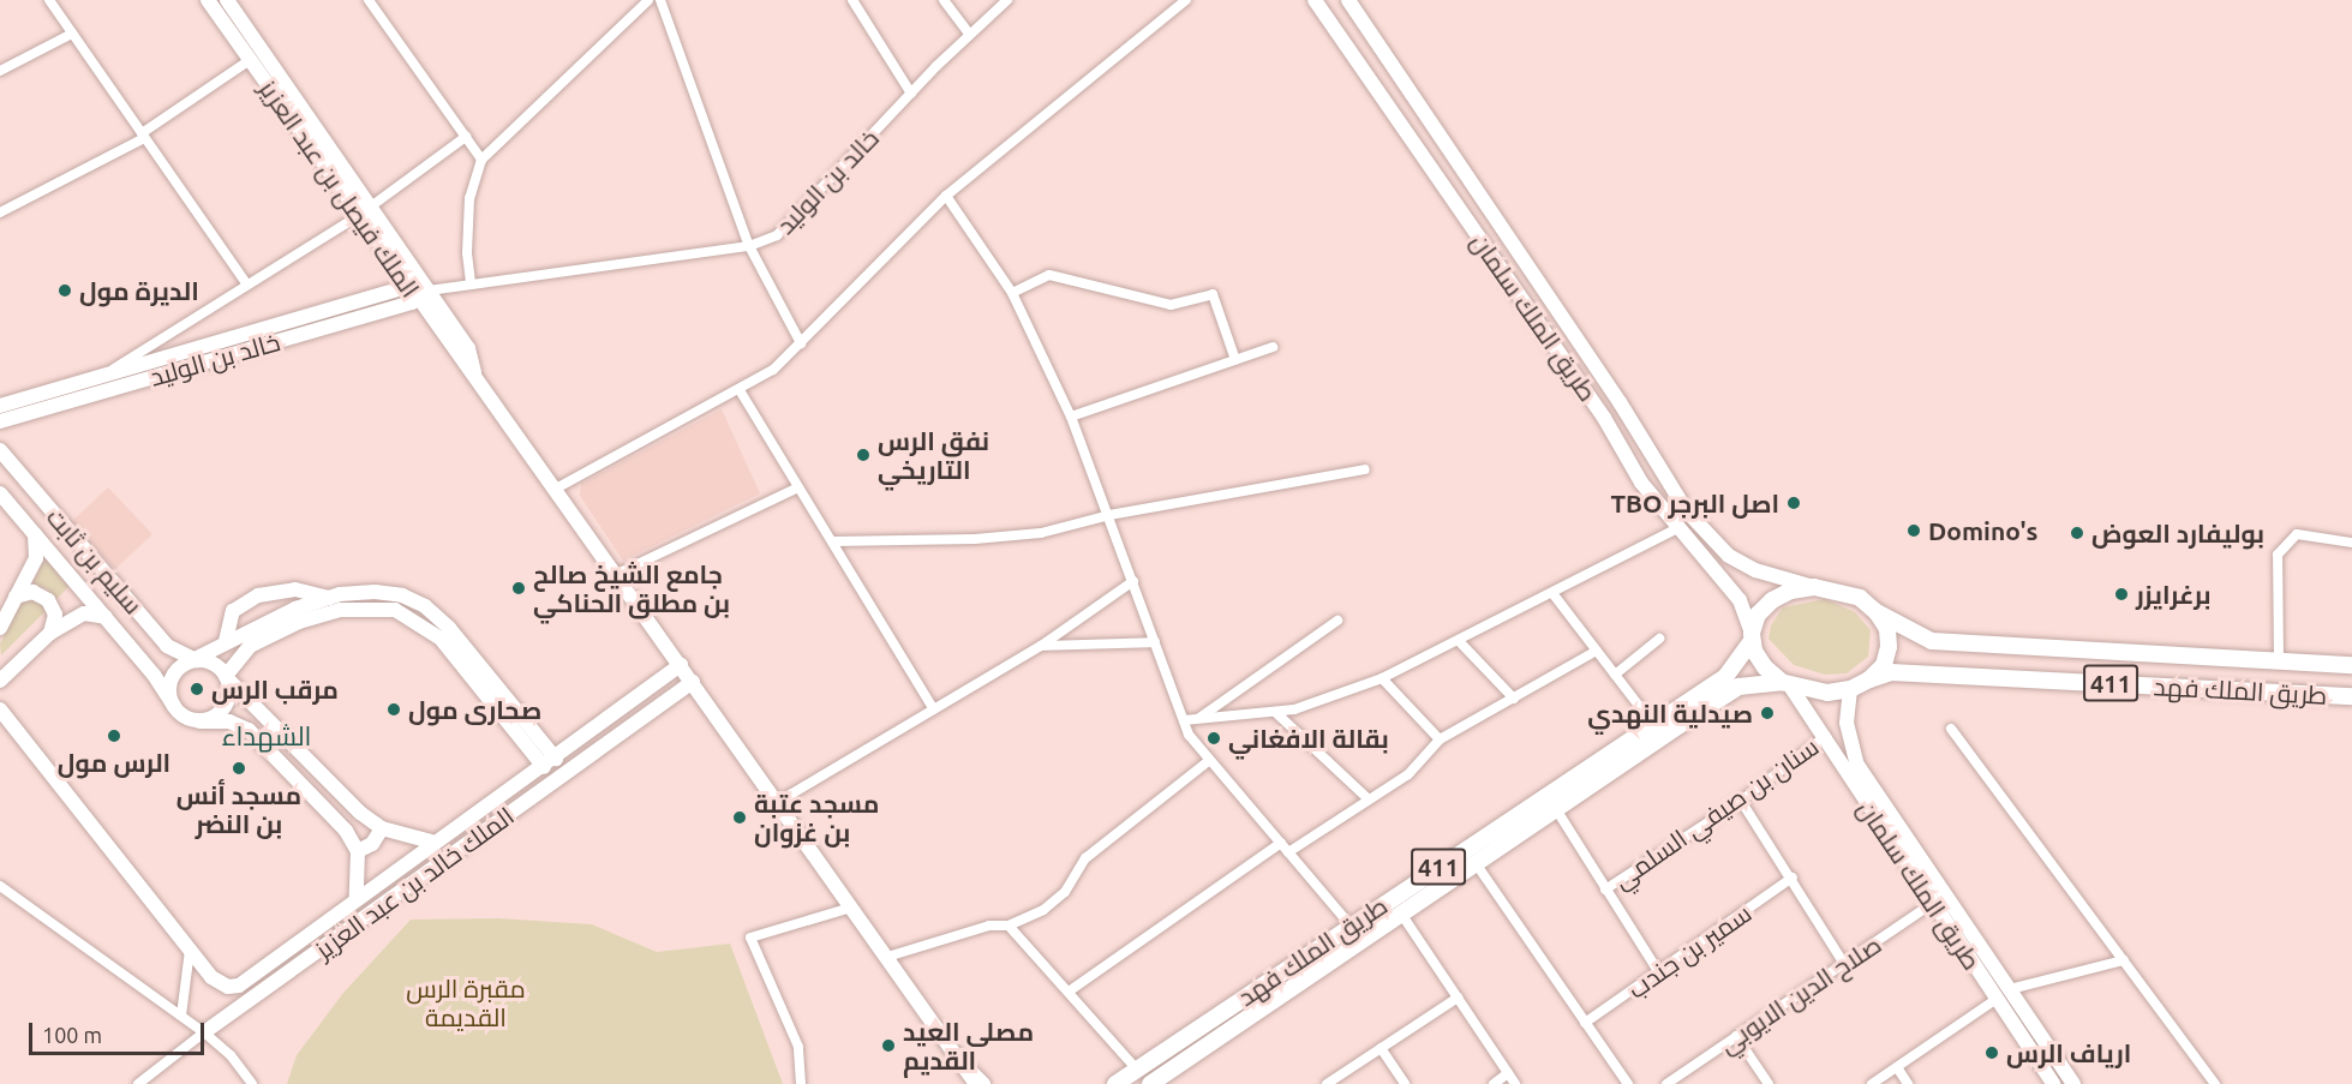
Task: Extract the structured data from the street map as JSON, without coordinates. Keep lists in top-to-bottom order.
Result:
{
  "streets": {
    "main road": ["411", "طريق الملك فهد"],
    "street": [
      "خالد بن الوليد",
      "الملك فيصل بن عبد العزيز",
      "طريق الملك سلمان",
      "سليم بن ثابت",
      "سنان بن صيفي السلمي",
      "الملك خالد بن عبد العزيز",
      "سمير بن جندب",
      "صلاح الدين الايوبي"
    ]
  },
  "crossings": [
    ["خالد بن الوليد", "الملك فيصل بن عبد العزيز"],
    ["الملك فيصل بن عبد العزيز", "الملك خالد بن عبد العزيز"],
    ["طريق الملك سلمان", "طريق الملك فهد"],
    ["طريق الملك سلمان", "سنان بن صيفي السلمي"],
    ["طريق الملك سلمان", "صلاح الدين الايوبي"]
  ],
  "districts": ["الشهداء"],
  "parks": ["مقبرة الرس القديمة"],
  "places": [
    "الديرة مول",
    "نفق الرس التاريخي",
    "TBO اصل البرجر",
    "Domino's",
    "بوليفارد العوض",
    "جامع الشيخ صالح بن مطلق الحناكي",
    "برغرايزر",
    "مرقب الرس",
    "صحارى مول",
    "صيدلية النهدي",
    "الرس مول",
    "بقالة الافغاني",
    "مسجد أنس بن النضر",
    "مسجد عتبة بن غزوان",
    "مصلى العيد القديم",
    "ارياف الرس"
  ],
  "scale_bar": "100 m"
}
